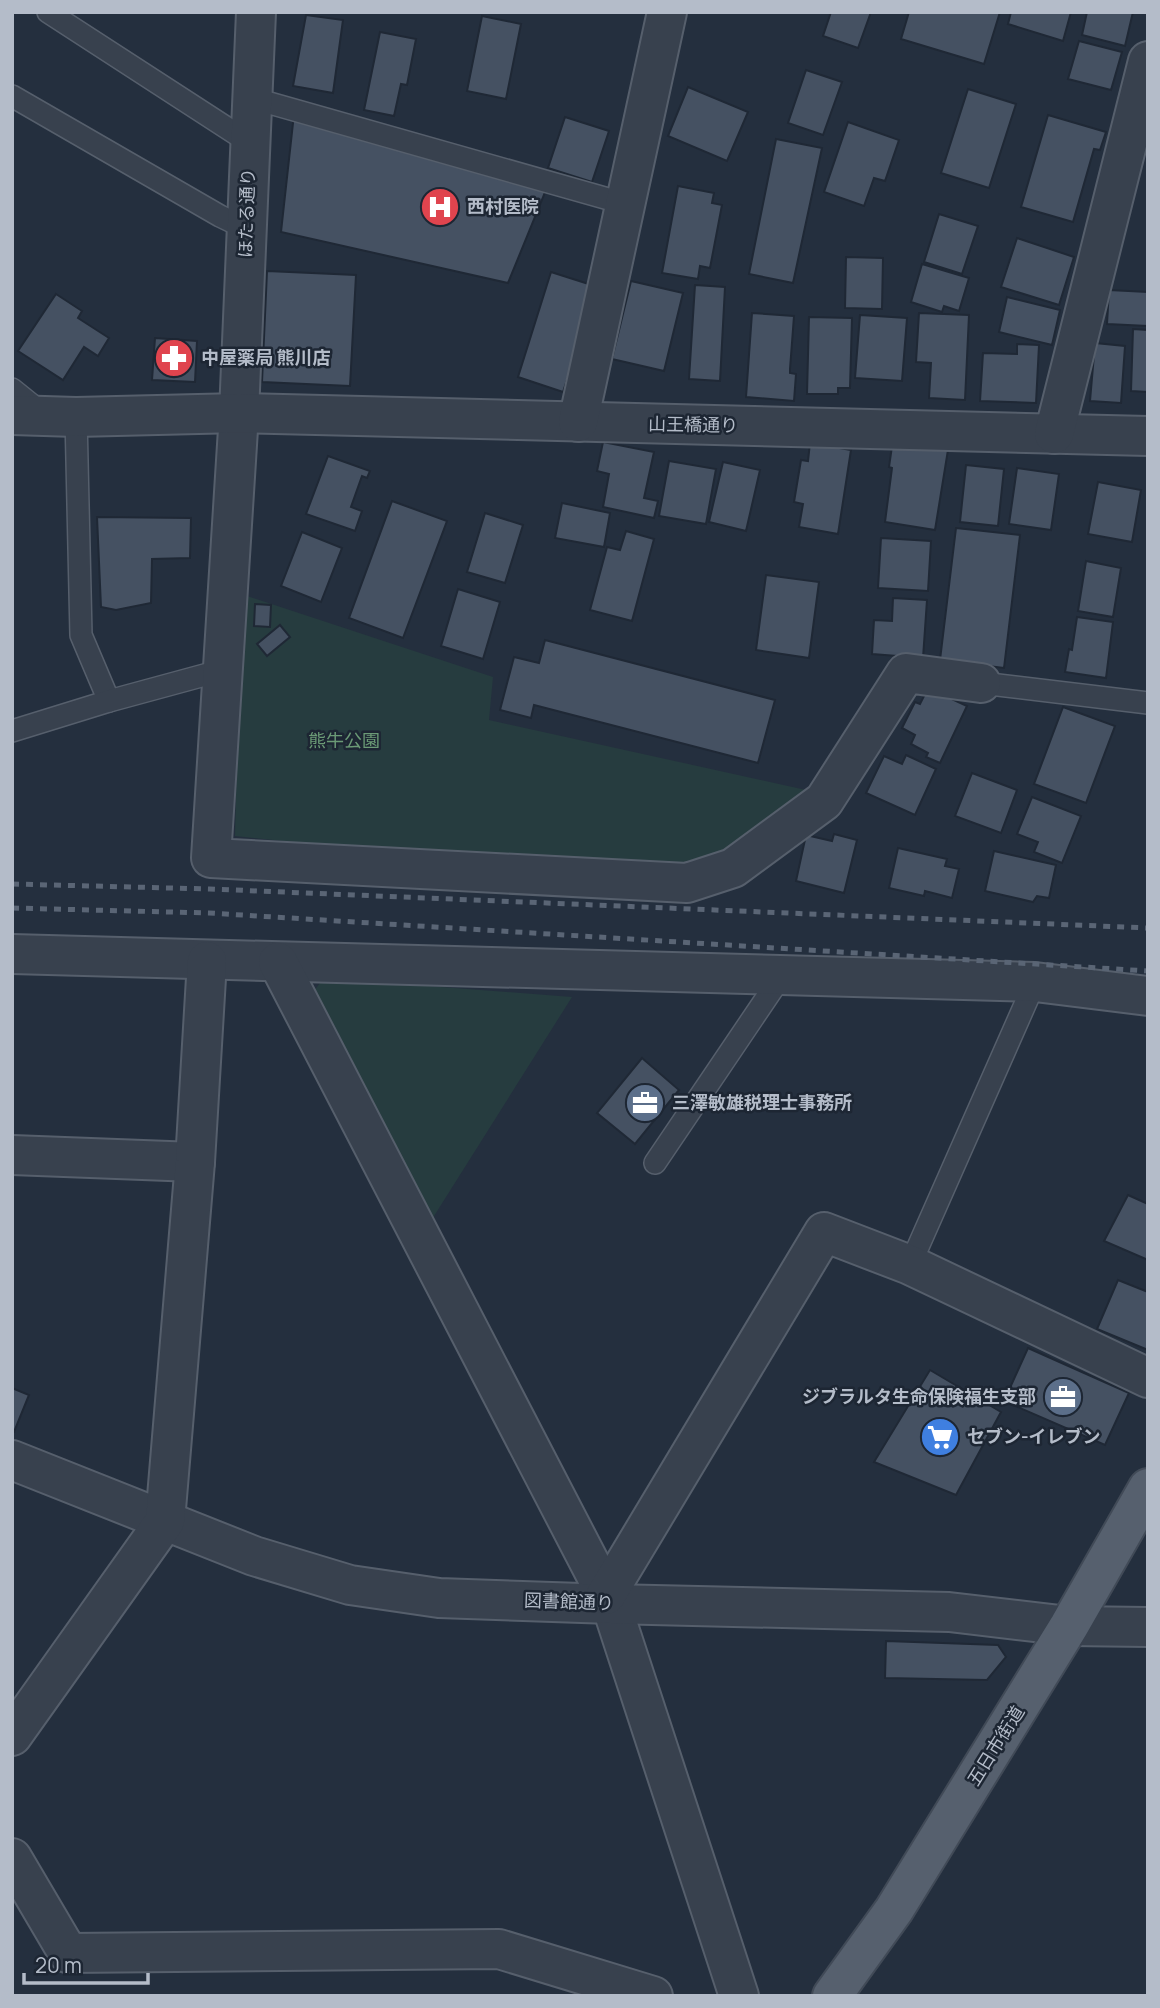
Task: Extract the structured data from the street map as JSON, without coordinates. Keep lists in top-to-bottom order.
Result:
{
  "streets": {
    "main road": ["五日市街道"],
    "street": ["ほたる通り", "山王橋通り", "図書館通り"]
  },
  "crossings": [
    ["ほたる通り", "山王橋通り"],
    ["図書館通り", "五日市街道"]
  ],
  "parks": ["熊牛公園"],
  "places": {
    "hospital": ["西村医院"],
    "pharmacy": ["中屋薬局 熊川店"],
    "office": ["三澤敏雄税理士事務所", "ジブラルタ生命保険福生支部"],
    "supermarket": ["セブン-イレブン"]
  },
  "scale_bar": "20 m"
}
